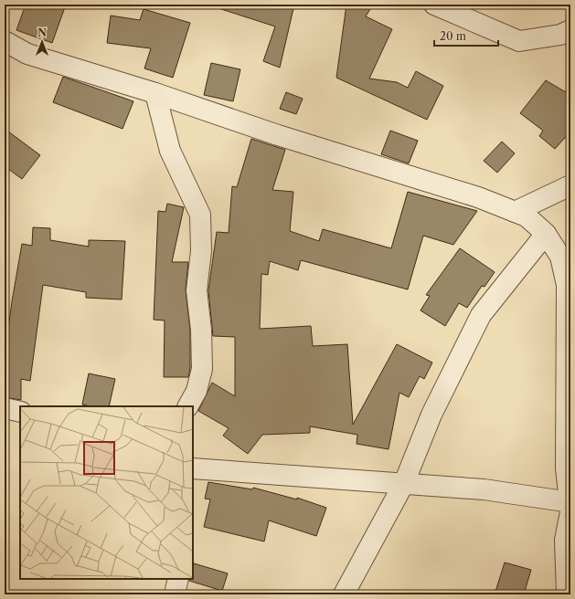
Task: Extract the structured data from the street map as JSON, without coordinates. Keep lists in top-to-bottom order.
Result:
{
  "scale_bar": "20 m",
  "north": "top"
}
